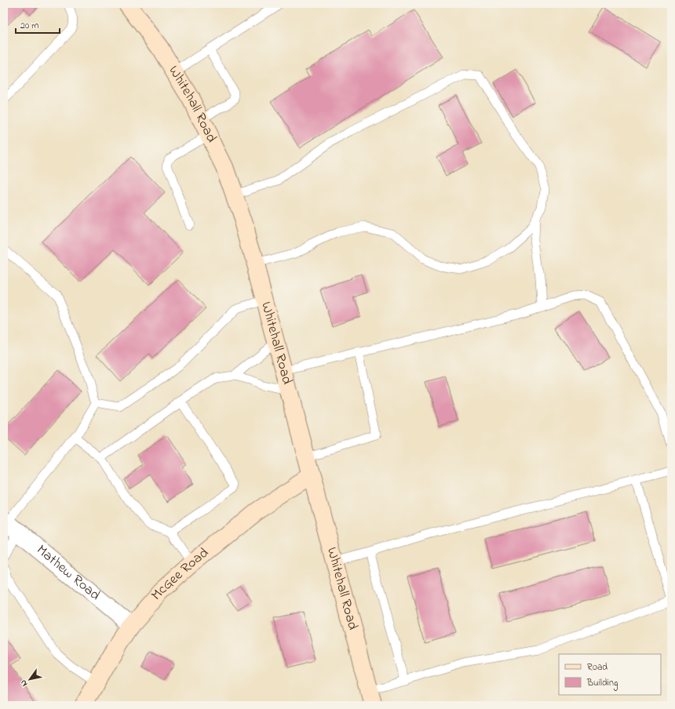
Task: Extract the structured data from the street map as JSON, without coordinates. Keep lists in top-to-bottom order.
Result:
{
  "streets": {
    "main road": ["Whitehall Road", "McGee Road"],
    "street": ["Mathew Road"]
  },
  "crossings": [
    ["Whitehall Road", "McGee Road"],
    ["Mathew Road", "McGee Road"]
  ],
  "legend": ["Road", "Building"],
  "scale_bar": "20 m",
  "north": "bottom left"
}
